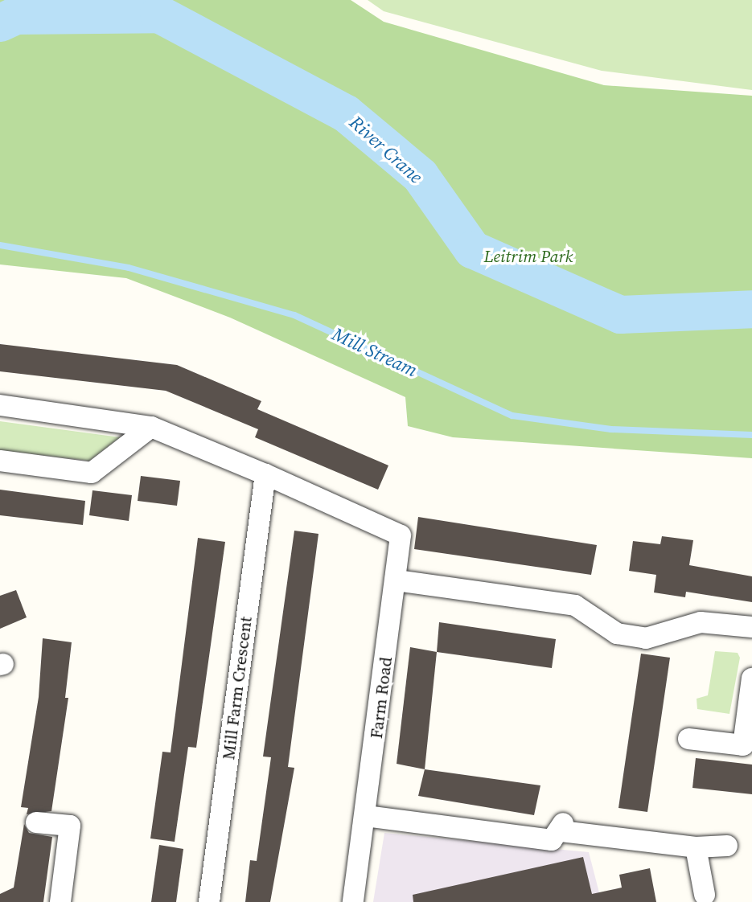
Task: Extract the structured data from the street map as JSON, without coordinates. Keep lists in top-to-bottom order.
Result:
{
  "streets": {
    "street": ["Mill Farm Crescent", "Farm Road"]
  },
  "crossings": [
    ["Mill Farm Crescent", "Farm Road"]
  ],
  "water": ["River Crane", "Mill Stream"],
  "parks": ["Leitrim Park"]
}
